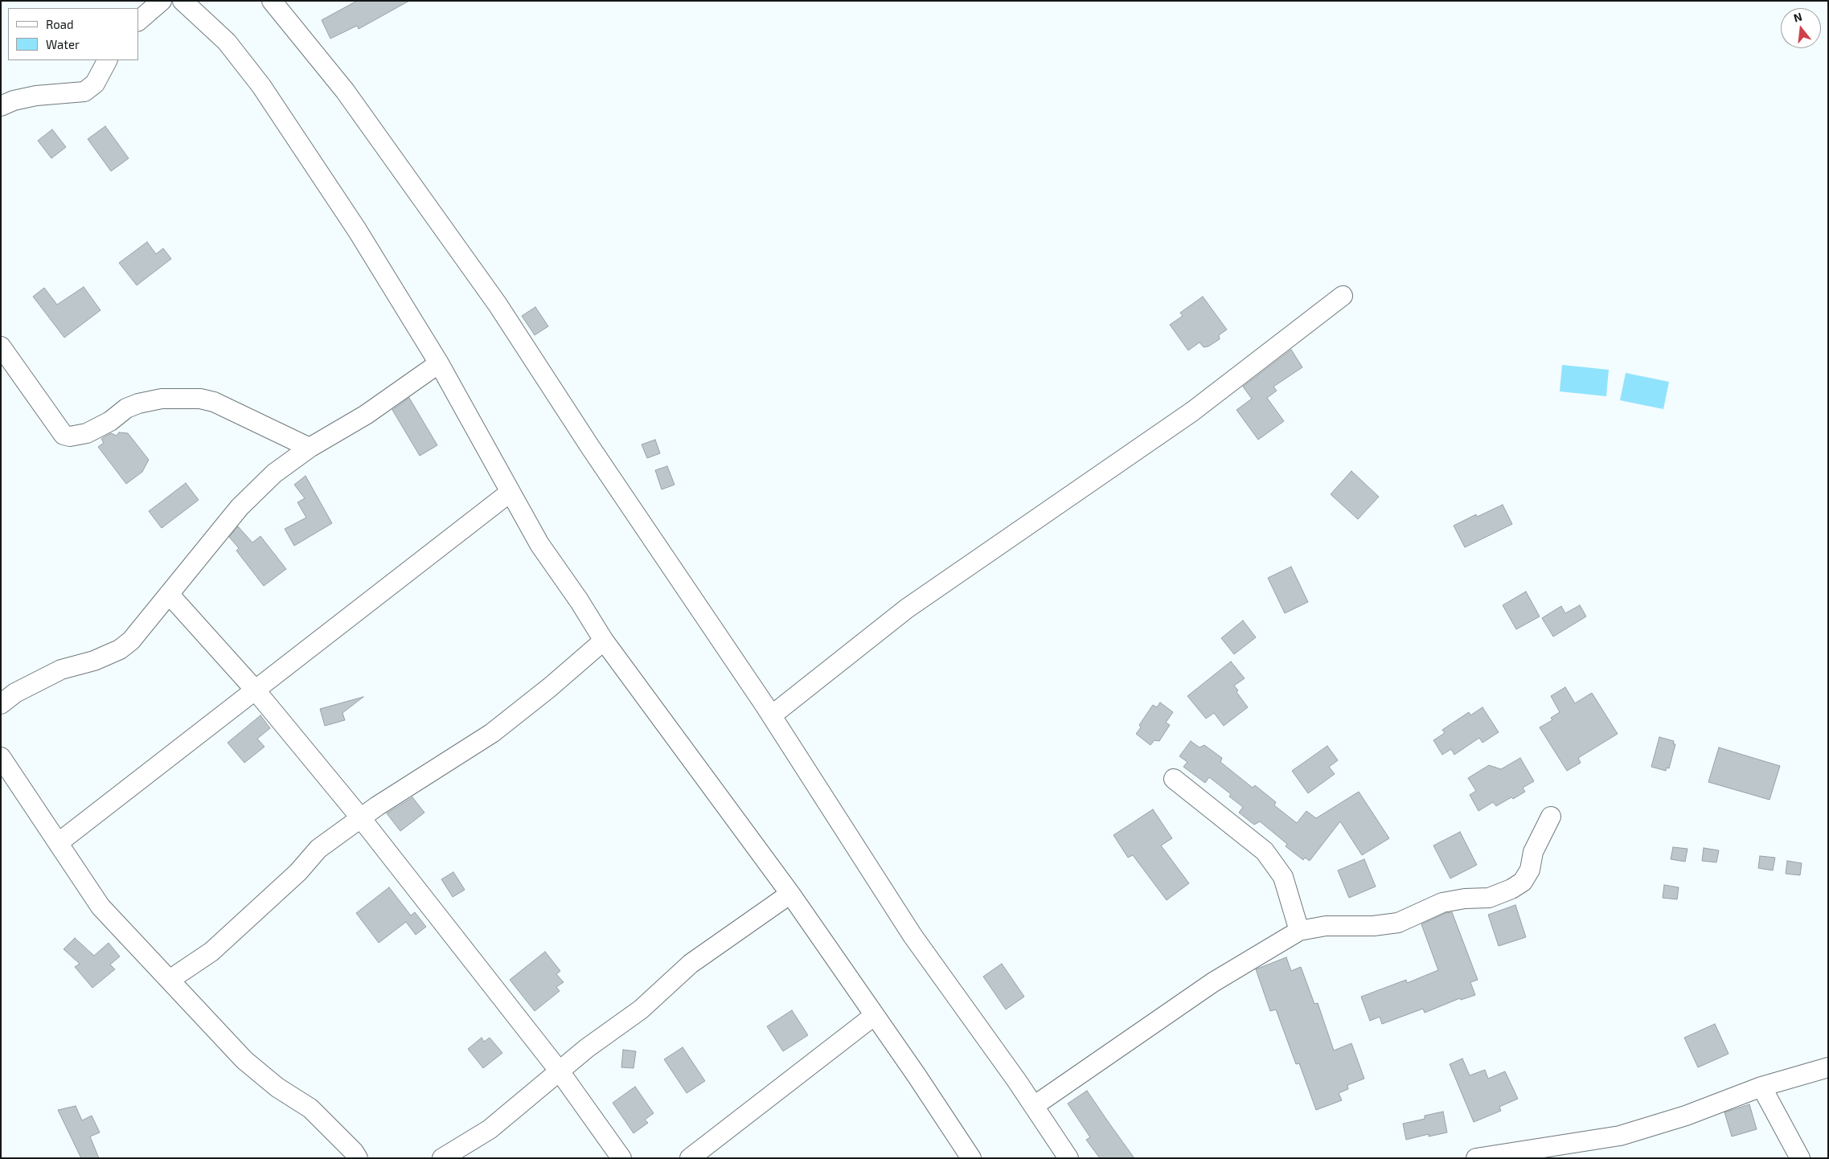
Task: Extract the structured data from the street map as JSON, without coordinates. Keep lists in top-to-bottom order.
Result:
{
  "legend": ["Road", "Water"],
  "north": "top"
}
